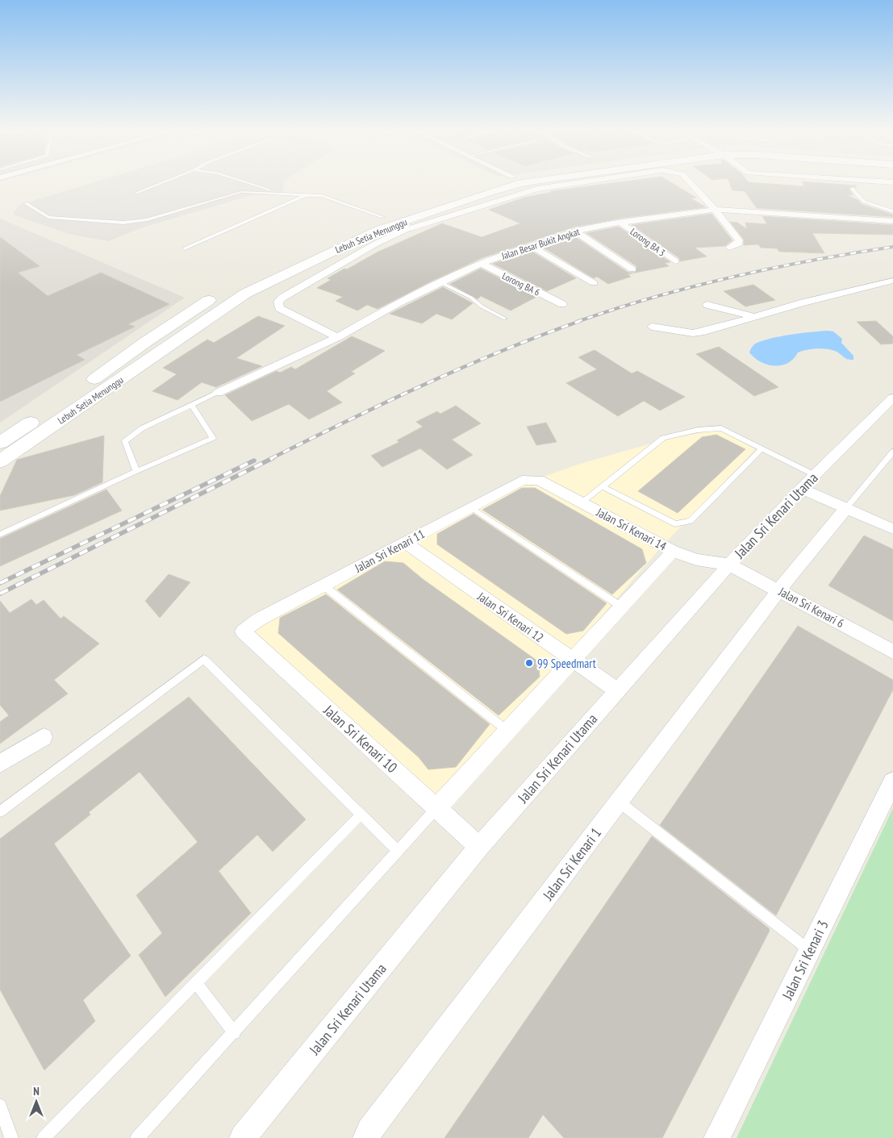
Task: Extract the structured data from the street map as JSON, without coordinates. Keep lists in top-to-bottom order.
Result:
{
  "streets": {
    "street": [
      "Lebuh Setia Menunggu",
      "Lorong BA 3",
      "Jalan Besar Bukit Angkat",
      "Lorong BA 6",
      "Jalan Sri Kenari Utama",
      "Jalan Sri Kenari 14",
      "Jalan Sri Kenari 11",
      "Jalan Sri Kenari 6",
      "Jalan Sri Kenari 12",
      "Jalan Sri Kenari 10",
      "Jalan Sri Kenari 1",
      "Jalan Sri Kenari 3"
    ]
  },
  "crossings": [
    ["Lorong BA 3", "Jalan Besar Bukit Angkat"],
    ["Jalan Besar Bukit Angkat", "Lorong BA 6"],
    ["Jalan Sri Kenari Utama", "Jalan Sri Kenari 14"],
    ["Jalan Sri Kenari Utama", "Jalan Sri Kenari 6"],
    ["Jalan Sri Kenari Utama", "Jalan Sri Kenari 12"],
    ["Jalan Sri Kenari Utama", "Jalan Sri Kenari 10"],
    ["Jalan Sri Kenari 14", "Jalan Sri Kenari 11"],
    ["Jalan Sri Kenari 14", "Jalan Sri Kenari 6"],
    ["Jalan Sri Kenari 11", "Jalan Sri Kenari 12"],
    ["Jalan Sri Kenari 11", "Jalan Sri Kenari 10"],
    ["Jalan Sri Kenari 6", "Jalan Sri Kenari 1"]
  ],
  "places": ["99 Speedmart"],
  "north": "top"
}
